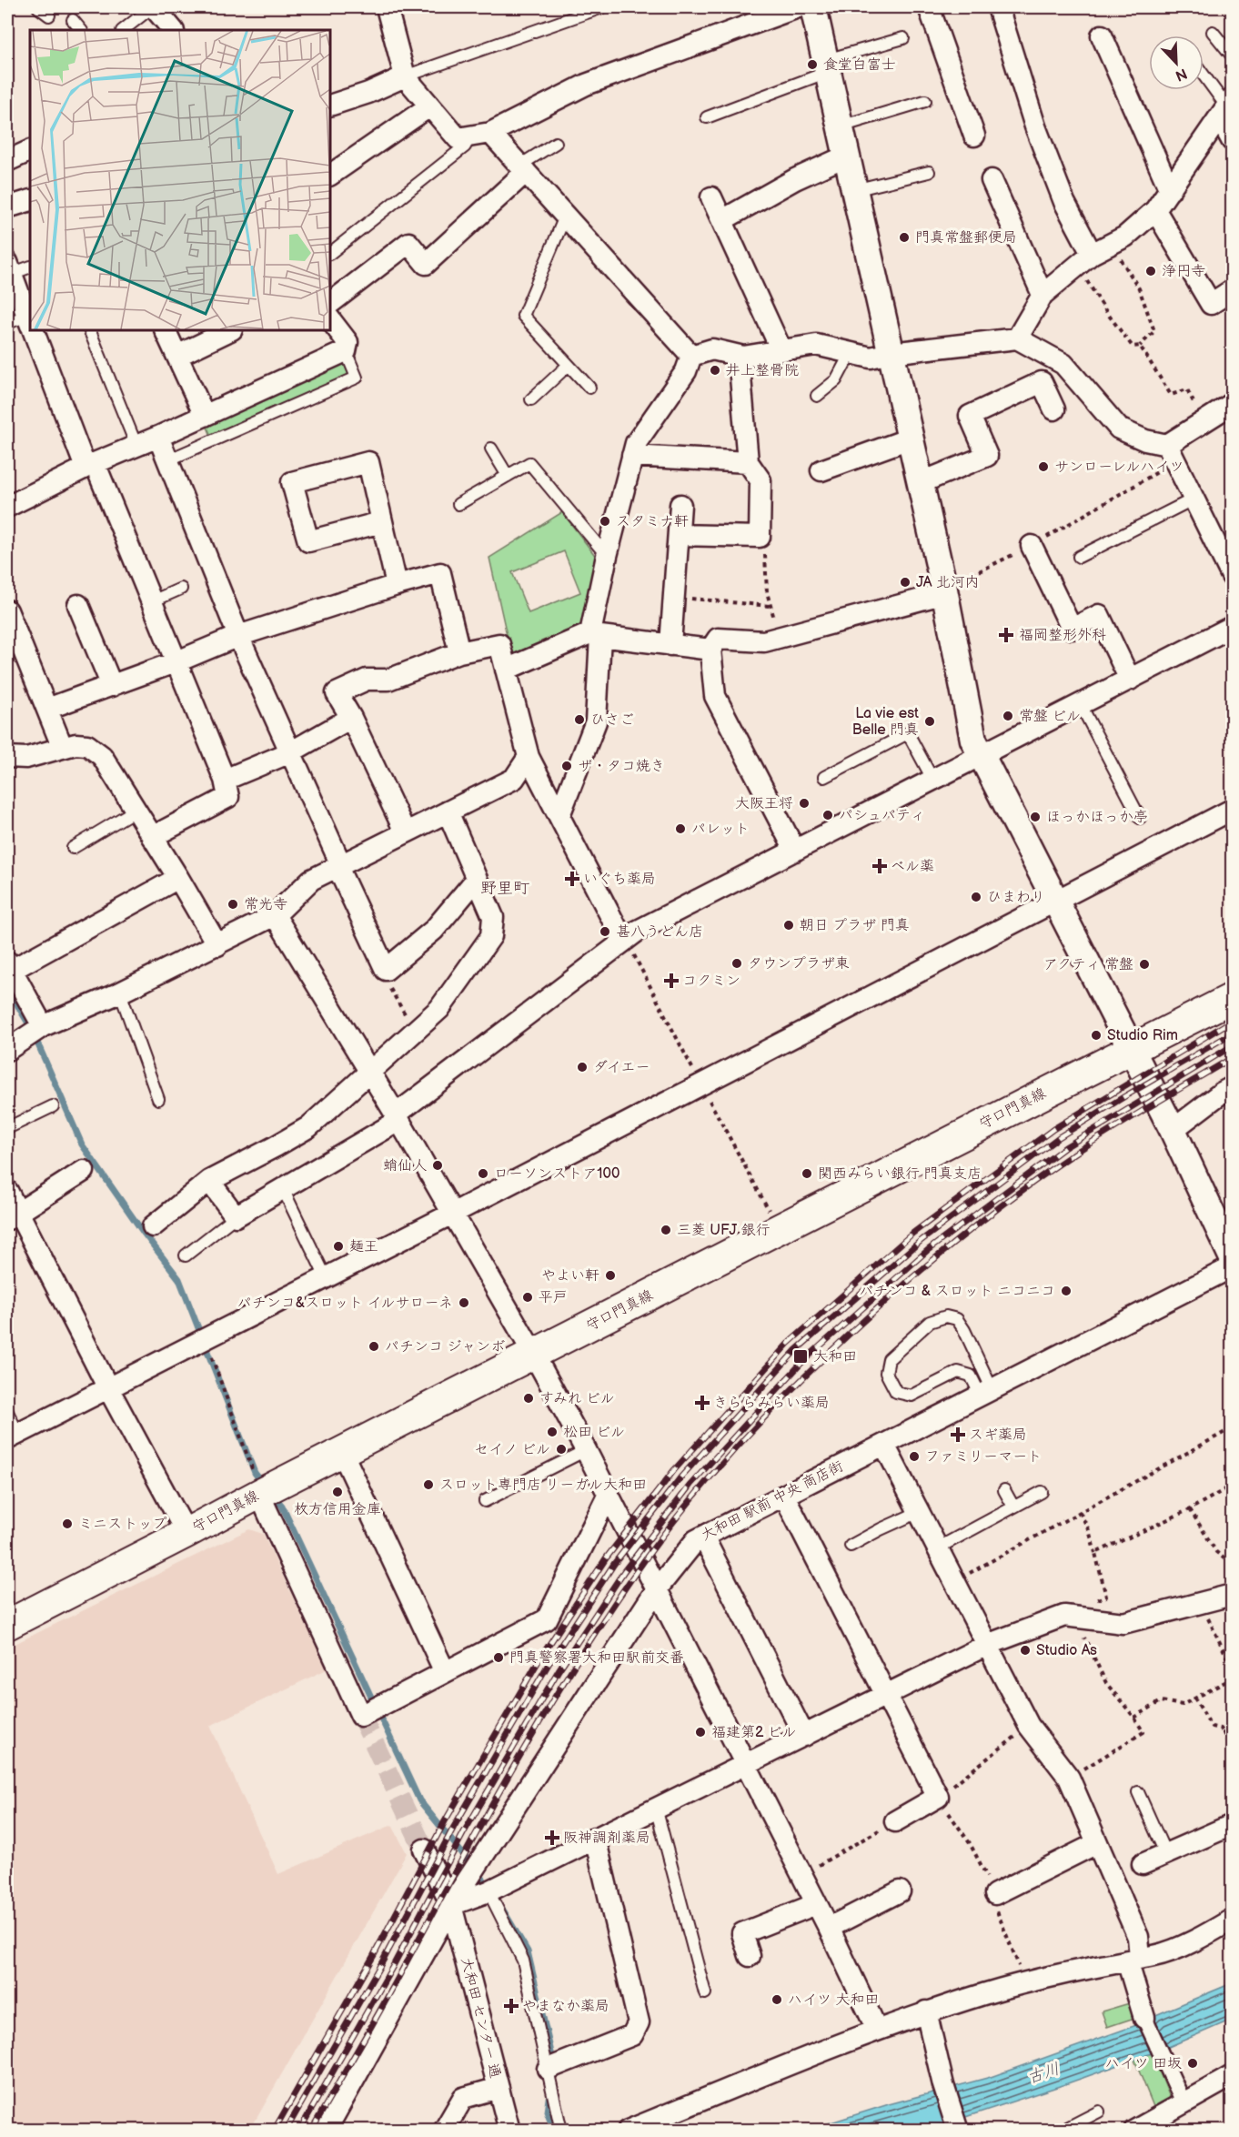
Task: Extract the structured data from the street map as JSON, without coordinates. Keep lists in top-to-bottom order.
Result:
{
  "streets": {
    "main road": ["守口門真線"],
    "street": ["大和田 駅前 中央 商店街", "大和田 センター 通"]
  },
  "crossings": [
    ["大和田 駅前 中央 商店街", "大和田 センター 通"]
  ],
  "districts": ["野里町"],
  "water": ["古川"],
  "places": {
    "other": [
      "食堂白富士",
      "門真常盤郵便局",
      "浄円寺",
      "井上整骨院",
      "サンローレルハイツ",
      "スタミナ軒",
      "JA 北河内",
      "常盤 ビル",
      "ひさご",
      "La vie est Belle 門真",
      "ザ・タコ焼き",
      "大阪王将",
      "パシュパティ",
      "ほっかほっか亭",
      "パレット",
      "ひまわり",
      "常光寺",
      "朝日 プラザ 門真",
      "甚八うどん店",
      "タウンプラザ東",
      "アクティ 常盤",
      "Studio Rim",
      "ダイエー",
      "蛸仙人",
      "ローソンストア100",
      "関西みらい銀行 門真支店",
      "三菱 UFJ 銀行",
      "麺王",
      "やよい軒",
      "パチンコ & スロット ニコニコ",
      "平戸",
      "パチンコ&スロット イルサローネ",
      "パチンコ ジャンボ",
      "すみれ ビル",
      "松田 ビル",
      "セイノ ビル",
      "ファミリーマート",
      "スロット専門店 リーガル大和田",
      "枚方信用金庫",
      "ミニストップ",
      "Studio As",
      "門真警察署大和田駅前交番",
      "福建第2 ビル",
      "ハイツ 大和田",
      "ハイツ 田坂"
    ],
    "health": [
      "福岡整形外科",
      "ベル薬",
      "いぐち薬局",
      "コクミン",
      "きららみらい薬局",
      "スギ薬局",
      "阪神調剤薬局",
      "やまなか薬局"
    ],
    "transit": ["大和田"]
  },
  "north": "bottom right"
}
